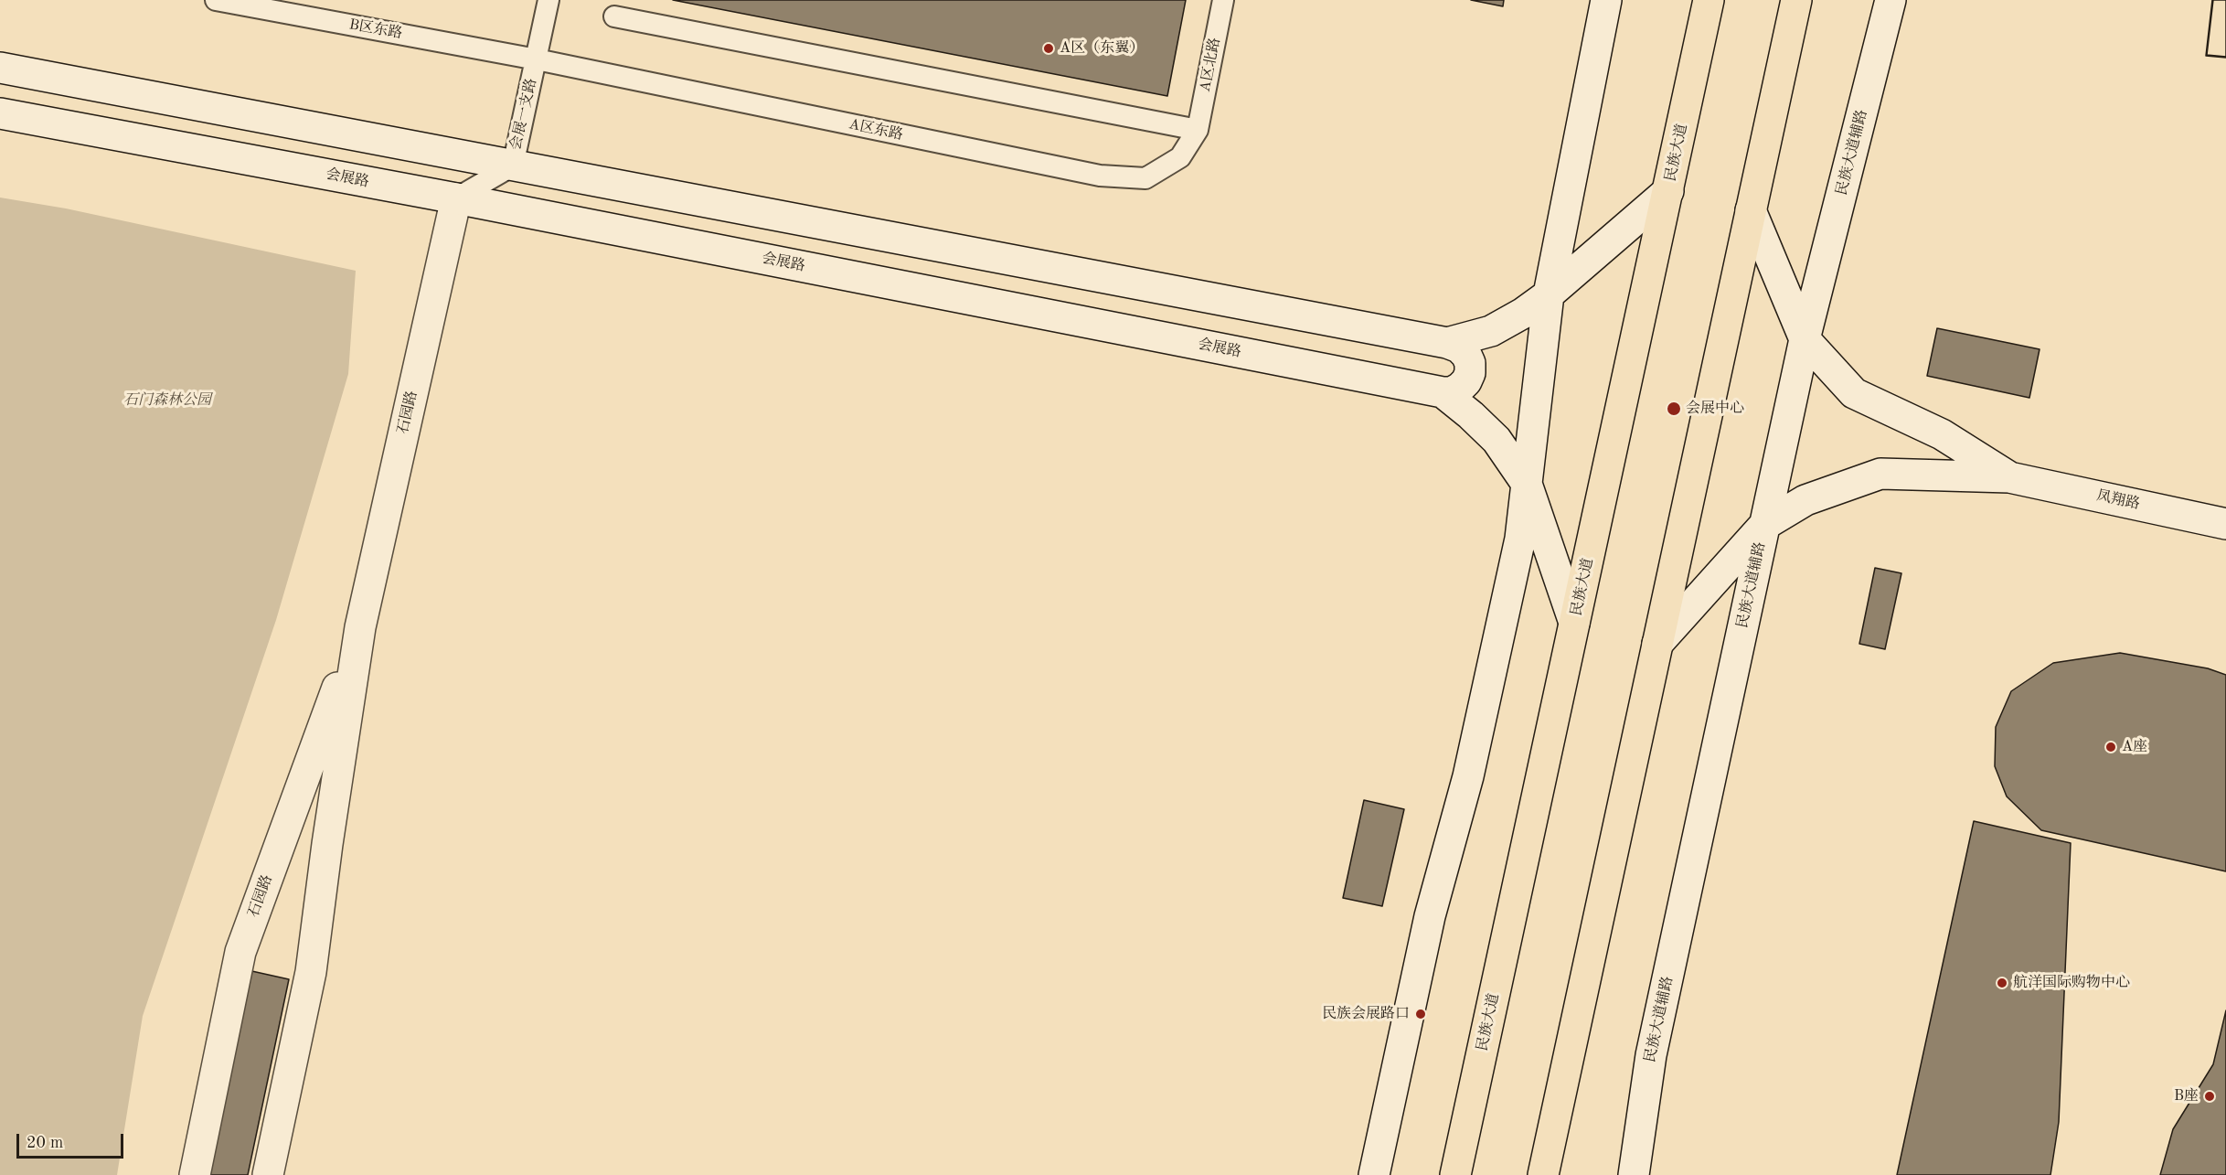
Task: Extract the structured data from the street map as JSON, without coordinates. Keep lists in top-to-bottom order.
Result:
{
  "streets": {
    "highway": ["民族大道"],
    "street": [
      "民族大道辅路",
      "会展路",
      "石园路",
      "凤翔路"
    ],
    "lane": [
      "B区东路",
      "A区北路",
      "会展一支路",
      "A区东路"
    ]
  },
  "crossings": [
    ["B区东路", "会展一支路"],
    ["B区东路", "A区东路"],
    ["A区北路", "A区东路"],
    ["会展一支路", "A区东路"],
    ["会展一支路", "会展路"],
    ["会展一支路", "石园路"],
    ["会展路", "石园路"]
  ],
  "parks": ["石门森林公园"],
  "places": [
    "A区（东翼）",
    "会展中心",
    "A座",
    "航洋国际购物中心",
    "民族会展路口",
    "B座"
  ],
  "scale_bar": "20 m"
}
